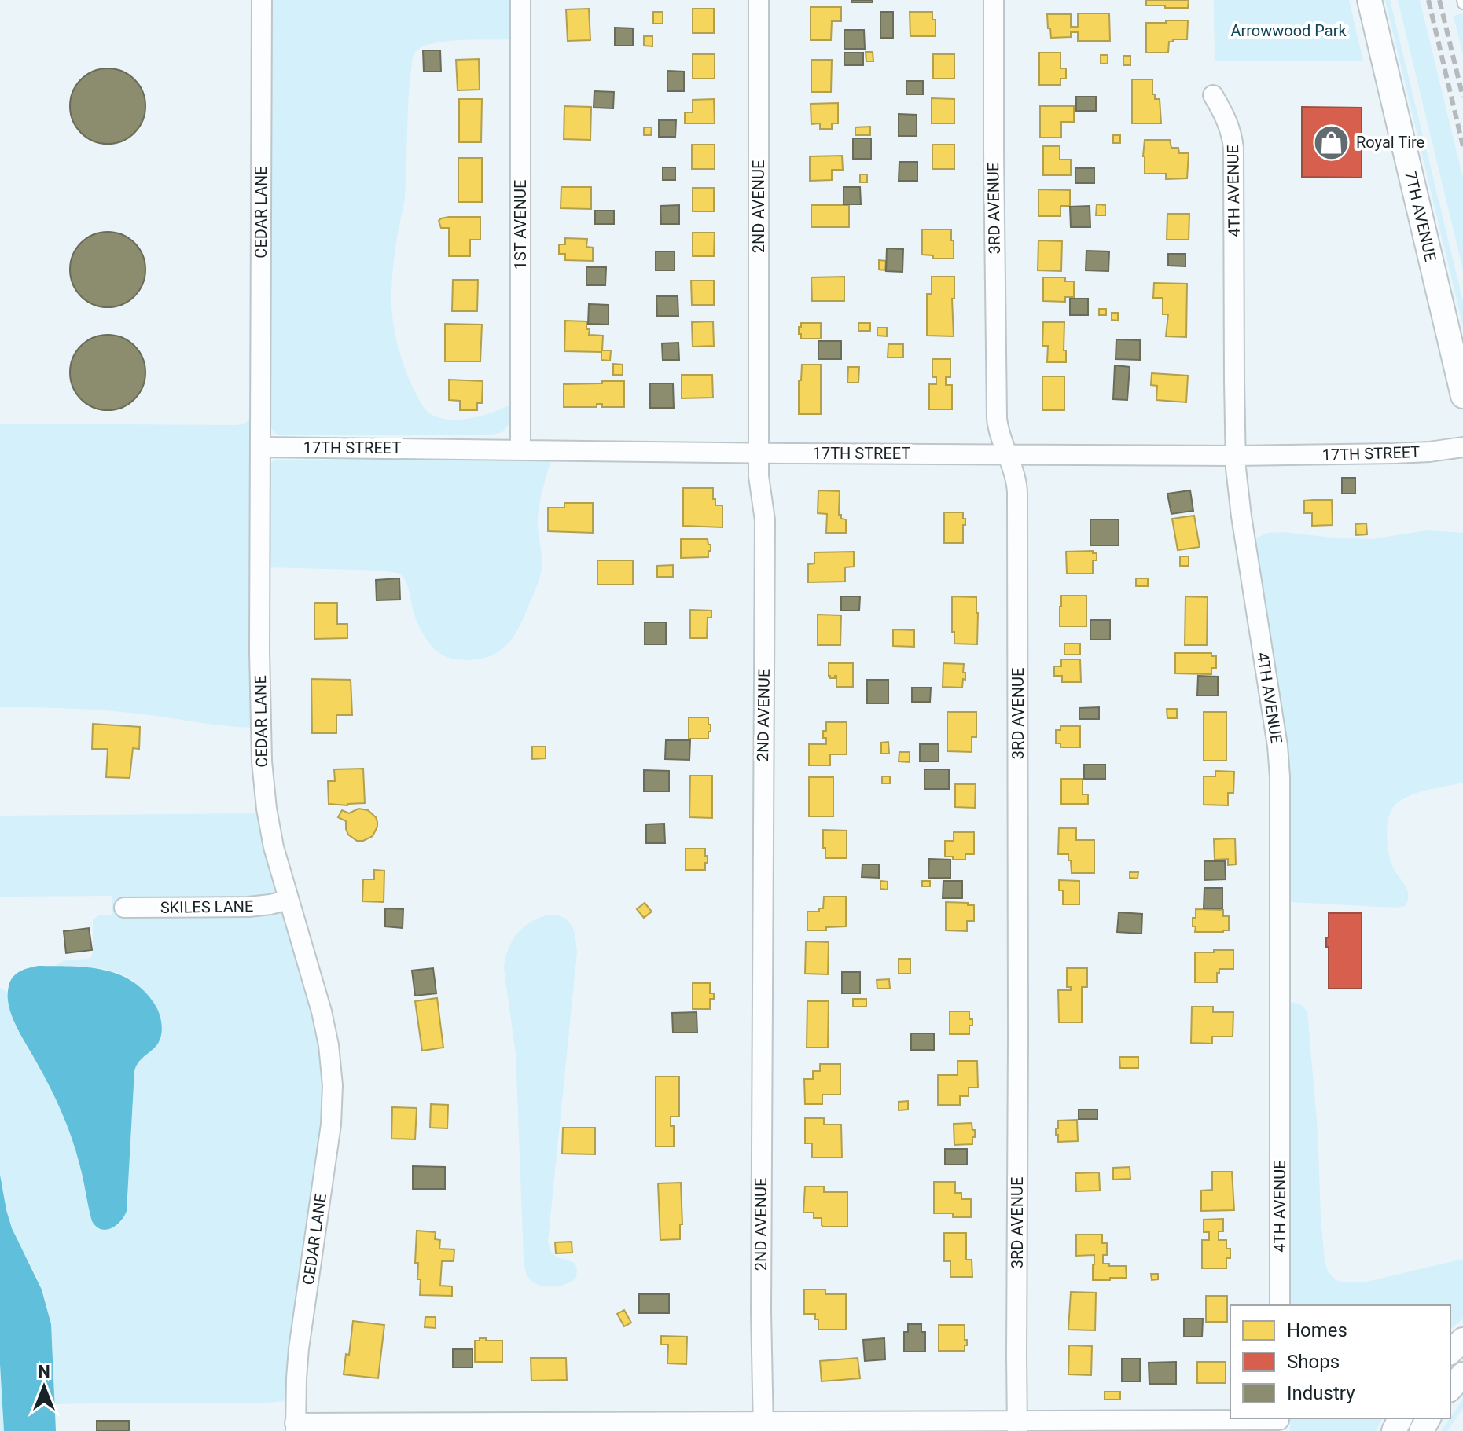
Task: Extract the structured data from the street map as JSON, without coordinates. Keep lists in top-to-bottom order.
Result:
{
  "streets": {
    "street": [
      "4TH AVENUE",
      "2ND AVENUE",
      "3RD AVENUE",
      "CEDAR LANE",
      "7TH AVENUE",
      "1ST AVENUE",
      "17TH STREET",
      "SKILES LANE"
    ]
  },
  "crossings": [
    ["4TH AVENUE", "17TH STREET"],
    ["2ND AVENUE", "17TH STREET"],
    ["3RD AVENUE", "17TH STREET"],
    ["CEDAR LANE", "17TH STREET"],
    ["CEDAR LANE", "SKILES LANE"],
    ["1ST AVENUE", "17TH STREET"]
  ],
  "parks": ["Arrowwood Park"],
  "places": {
    "shop": ["Royal Tire"]
  },
  "legend": ["Homes", "Shops", "Industry"],
  "north": "top"
}
